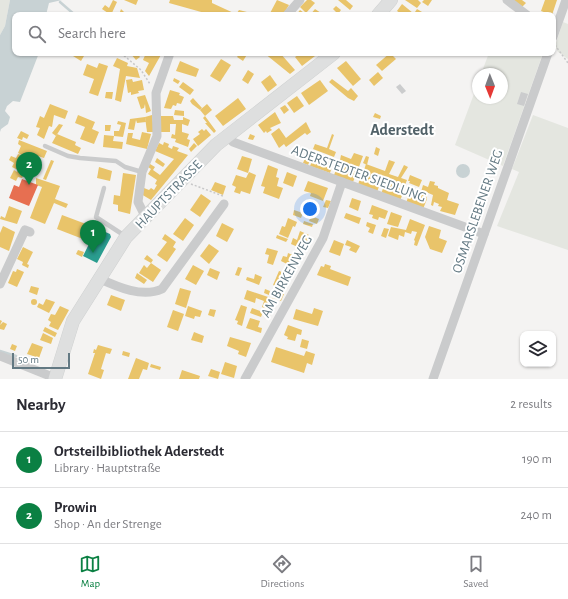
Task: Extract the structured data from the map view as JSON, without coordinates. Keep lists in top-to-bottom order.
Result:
{
  "streets": {
    "main road": ["HAUPTSTRASSE"],
    "street": ["ADERSTEDTER SIEDLUNG", "OSMARSLEBENER WEG", "AM BIRKENWEG"]
  },
  "crossings": [
    ["ADERSTEDTER SIEDLUNG", "HAUPTSTRASSE"],
    ["ADERSTEDTER SIEDLUNG", "OSMARSLEBENER WEG"],
    ["ADERSTEDTER SIEDLUNG", "AM BIRKENWEG"]
  ],
  "districts": ["Aderstedt"],
  "scale_bar": "50 m",
  "north": "bottom",
  "page": {
    "search": "Search here",
    "pins": ["2", "1"],
    "scale": "50 m",
    "heading": ["Nearby", "2 results"],
    "list": [
      {
        "mark": "1",
        "name": "Ortsteilbibliothek Aderstedt",
        "note": "Library · Hauptstraße",
        "value": "190 m"
      },
      {
        "mark": "2",
        "name": "Prowin",
        "note": "Shop · An der Strenge",
        "value": "240 m"
      }
    ],
    "nav": ["Map", "Directions", "Saved"]
  }
}
